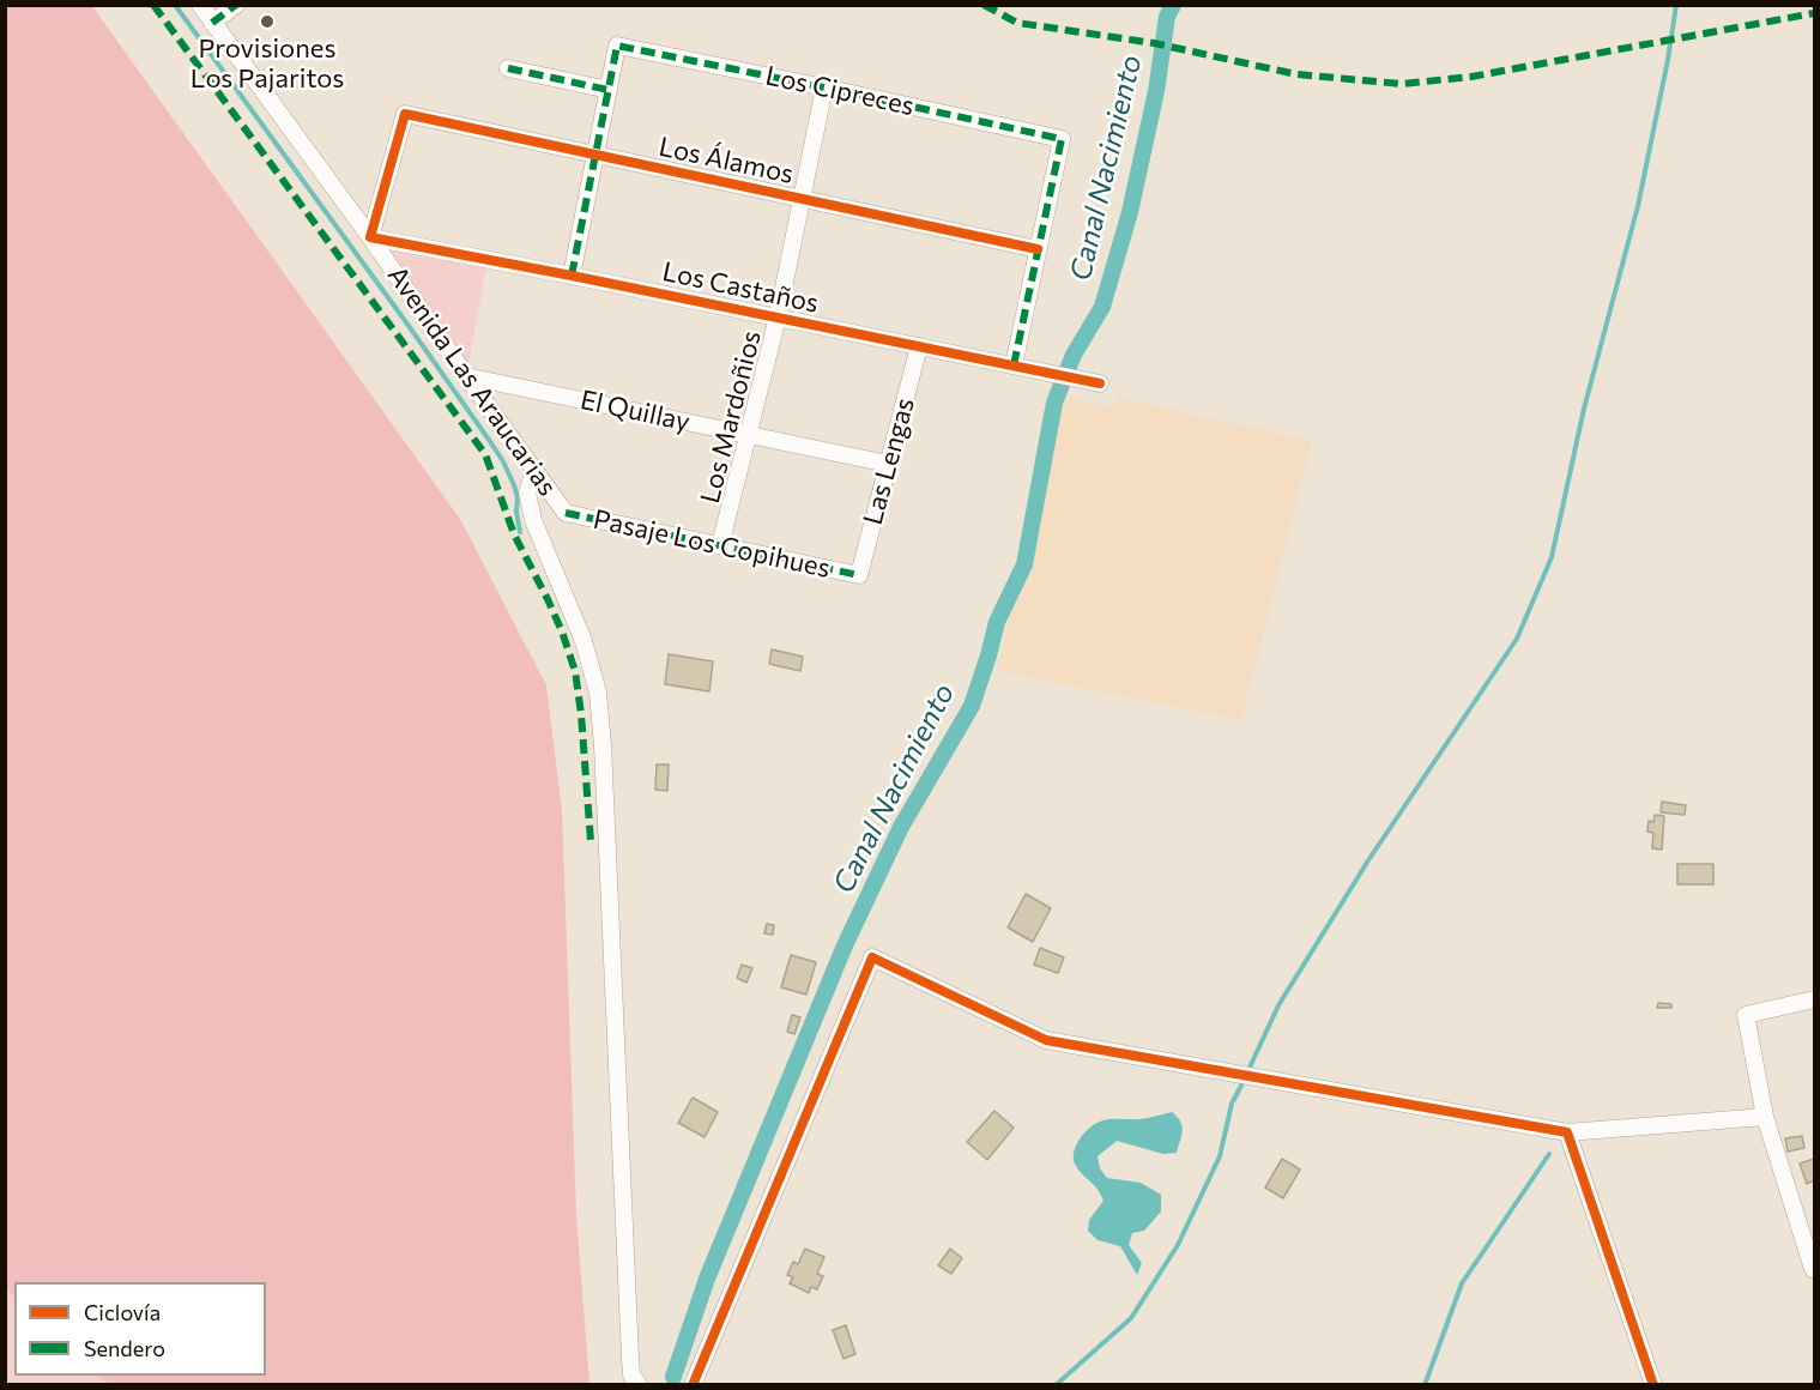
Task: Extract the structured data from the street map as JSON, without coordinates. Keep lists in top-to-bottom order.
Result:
{
  "streets": {
    "street": [
      "Los Cipreces",
      "Los Álamos",
      "Los Castaños",
      "Avenida Las Araucarias",
      "El Quillay",
      "Los Mardoñios",
      "Las Lengas",
      "Pasaje Los Copihues"
    ]
  },
  "crossings": [
    ["Los Cipreces", "Los Álamos"],
    ["Los Cipreces", "Los Mardoñios"],
    ["Los Álamos", "Los Castaños"],
    ["Los Álamos", "Avenida Las Araucarias"],
    ["Los Álamos", "Los Mardoñios"],
    ["Los Castaños", "Avenida Las Araucarias"],
    ["Los Castaños", "Los Mardoñios"],
    ["Los Castaños", "Las Lengas"],
    ["Avenida Las Araucarias", "El Quillay"],
    ["Avenida Las Araucarias", "Pasaje Los Copihues"],
    ["El Quillay", "Los Mardoñios"],
    ["El Quillay", "Las Lengas"],
    ["Los Mardoñios", "Pasaje Los Copihues"],
    ["Las Lengas", "Pasaje Los Copihues"]
  ],
  "water": ["Canal Nacimiento"],
  "places": ["Provisiones Los Pajaritos"],
  "legend": ["Ciclovía", "Sendero"]
}
